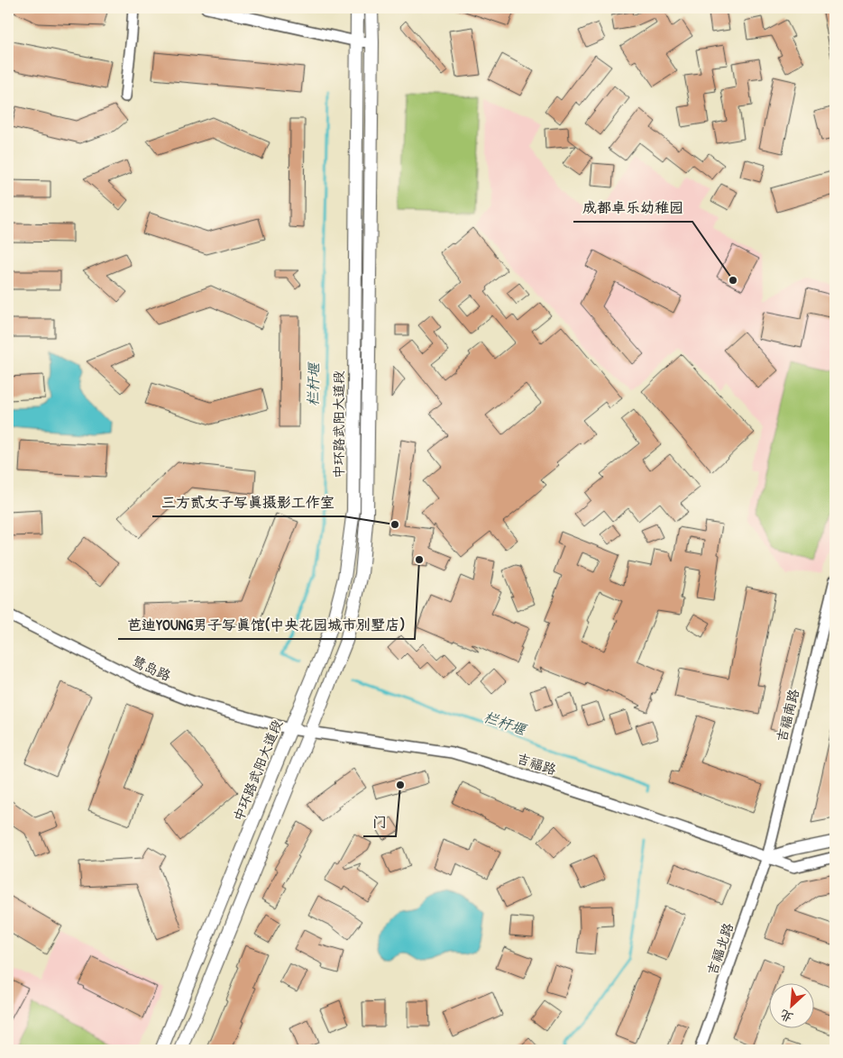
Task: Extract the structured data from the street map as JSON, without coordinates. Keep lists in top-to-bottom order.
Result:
{
  "streets": {
    "main road": ["中环路武阳大道段"],
    "street": [
      "鹭岛路",
      "吉福南路",
      "吉福路",
      "吉福北路"
    ]
  },
  "crossings": [
    ["中环路武阳大道段", "鹭岛路"],
    ["中环路武阳大道段", "吉福路"],
    ["鹭岛路", "吉福路"],
    ["吉福南路", "吉福路"],
    ["吉福南路", "吉福北路"],
    ["吉福路", "吉福北路"]
  ],
  "water": ["栏杆堰"],
  "places": [
    "成都卓乐幼稚园",
    "三方贰女子写真摄影工作室",
    "芭迪YOUNG男子写真馆(中央花园城市别墅店)",
    "门"
  ],
  "north": "bottom left"
}
